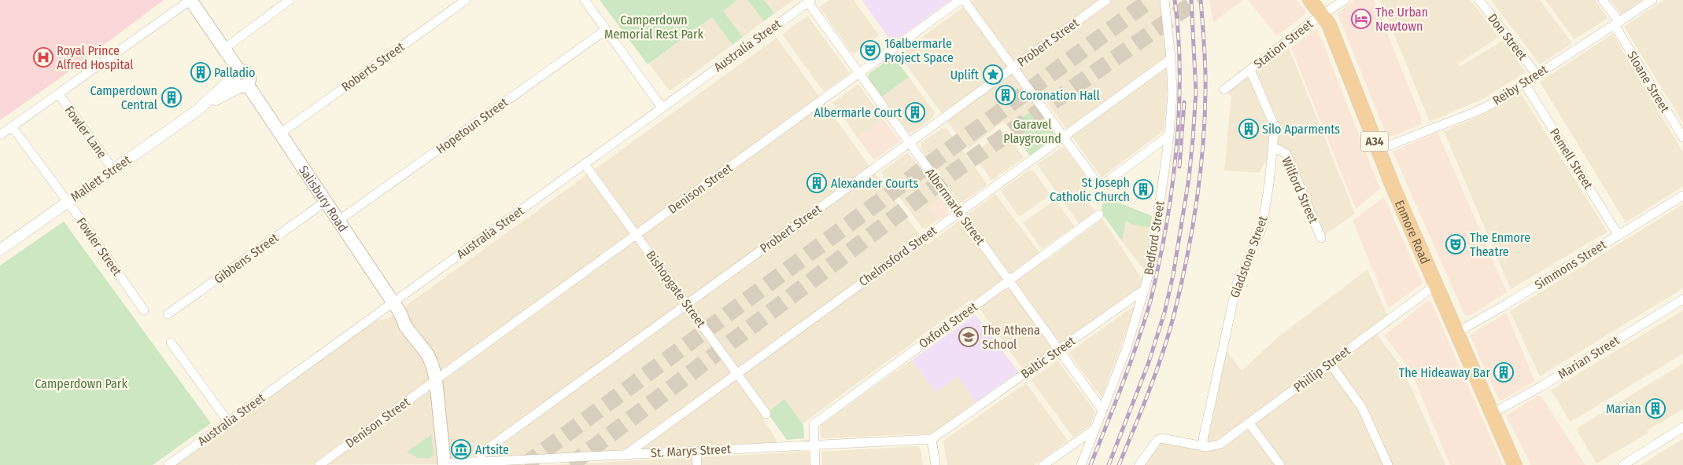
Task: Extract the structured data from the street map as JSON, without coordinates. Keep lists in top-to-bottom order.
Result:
{
  "streets": {
    "highway": ["A34", "Enmore Road"],
    "main road": ["Salisbury Road"],
    "street": [
      "Don Street",
      "Probert Street",
      "Station Street",
      "Australia Street",
      "Roberts Street",
      "Sloane Street",
      "Reiby Street",
      "Hopetoun Street",
      "Fowler Lane",
      "Pemell Street",
      "Mallett Street",
      "Denison Street",
      "Wilford Street",
      "Albermarle Street",
      "Bedford Street",
      "Fowler Street",
      "Chelmsford Street",
      "Gladstone Street",
      "Gibbens Street",
      "Simmons Street",
      "Bishopgate Street",
      "Oxford Street",
      "Baltic Street",
      "Marian Street",
      "Phillip Street",
      "St. Marys Street"
    ]
  },
  "crossings": [
    ["Don Street", "Reiby Street"],
    ["Probert Street", "Albermarle Street"],
    ["Probert Street", "Bishopgate Street"],
    ["Probert Street", "St. Marys Street"],
    ["Station Street", "Enmore Road"],
    ["Station Street", "Gladstone Street"],
    ["Australia Street", "Salisbury Road"],
    ["Australia Street", "Albermarle Street"],
    ["Australia Street", "Bishopgate Street"],
    ["Roberts Street", "Salisbury Road"],
    ["Sloane Street", "Reiby Street"],
    ["Reiby Street", "Pemell Street"],
    ["Reiby Street", "Enmore Road"],
    ["Hopetoun Street", "Salisbury Road"],
    ["Fowler Lane", "Mallett Street"],
    ["Pemell Street", "Simmons Street"],
    ["Mallett Street", "Salisbury Road"],
    ["Mallett Street", "Fowler Street"],
    ["Denison Street", "Salisbury Road"],
    ["Denison Street", "Albermarle Street"],
    ["Denison Street", "Bishopgate Street"],
    ["Wilford Street", "Gladstone Street"],
    ["Salisbury Road", "Gibbens Street"],
    ["Salisbury Road", "St. Marys Street"],
    ["Albermarle Street", "Bedford Street"],
    ["Albermarle Street", "Chelmsford Street"],
    ["Albermarle Street", "Oxford Street"],
    ["Albermarle Street", "Baltic Street"],
    ["Enmore Road", "Simmons Street"],
    ["Enmore Road", "Marian Street"],
    ["Enmore Road", "Phillip Street"],
    ["Bedford Street", "Chelmsford Street"],
    ["Bedford Street", "Baltic Street"],
    ["Chelmsford Street", "Bishopgate Street"],
    ["Chelmsford Street", "St. Marys Street"],
    ["Gladstone Street", "Phillip Street"],
    ["Oxford Street", "St. Marys Street"],
    ["Baltic Street", "St. Marys Street"]
  ],
  "parks": ["Camperdown Memorial Rest Park", "Garavel Playground", "Camperdown Park"],
  "places": {
    "hotel": ["The Urban Newtown"],
    "theatre": ["16albermarle Project Space", "The Enmore Theatre"],
    "hospital": ["Royal Prince Alfred Hospital"],
    "building": [
      "Palladio",
      "Coronation Hall",
      "Camperdown Central",
      "Albermarle Court",
      "Silo Aparments",
      "Alexander Courts",
      "St Joseph Catholic Church",
      "The Hideaway Bar",
      "Marian"
    ],
    "place": ["Uplift"],
    "school or university": ["The Athena School"],
    "museum": ["Artsite"]
  }
}
